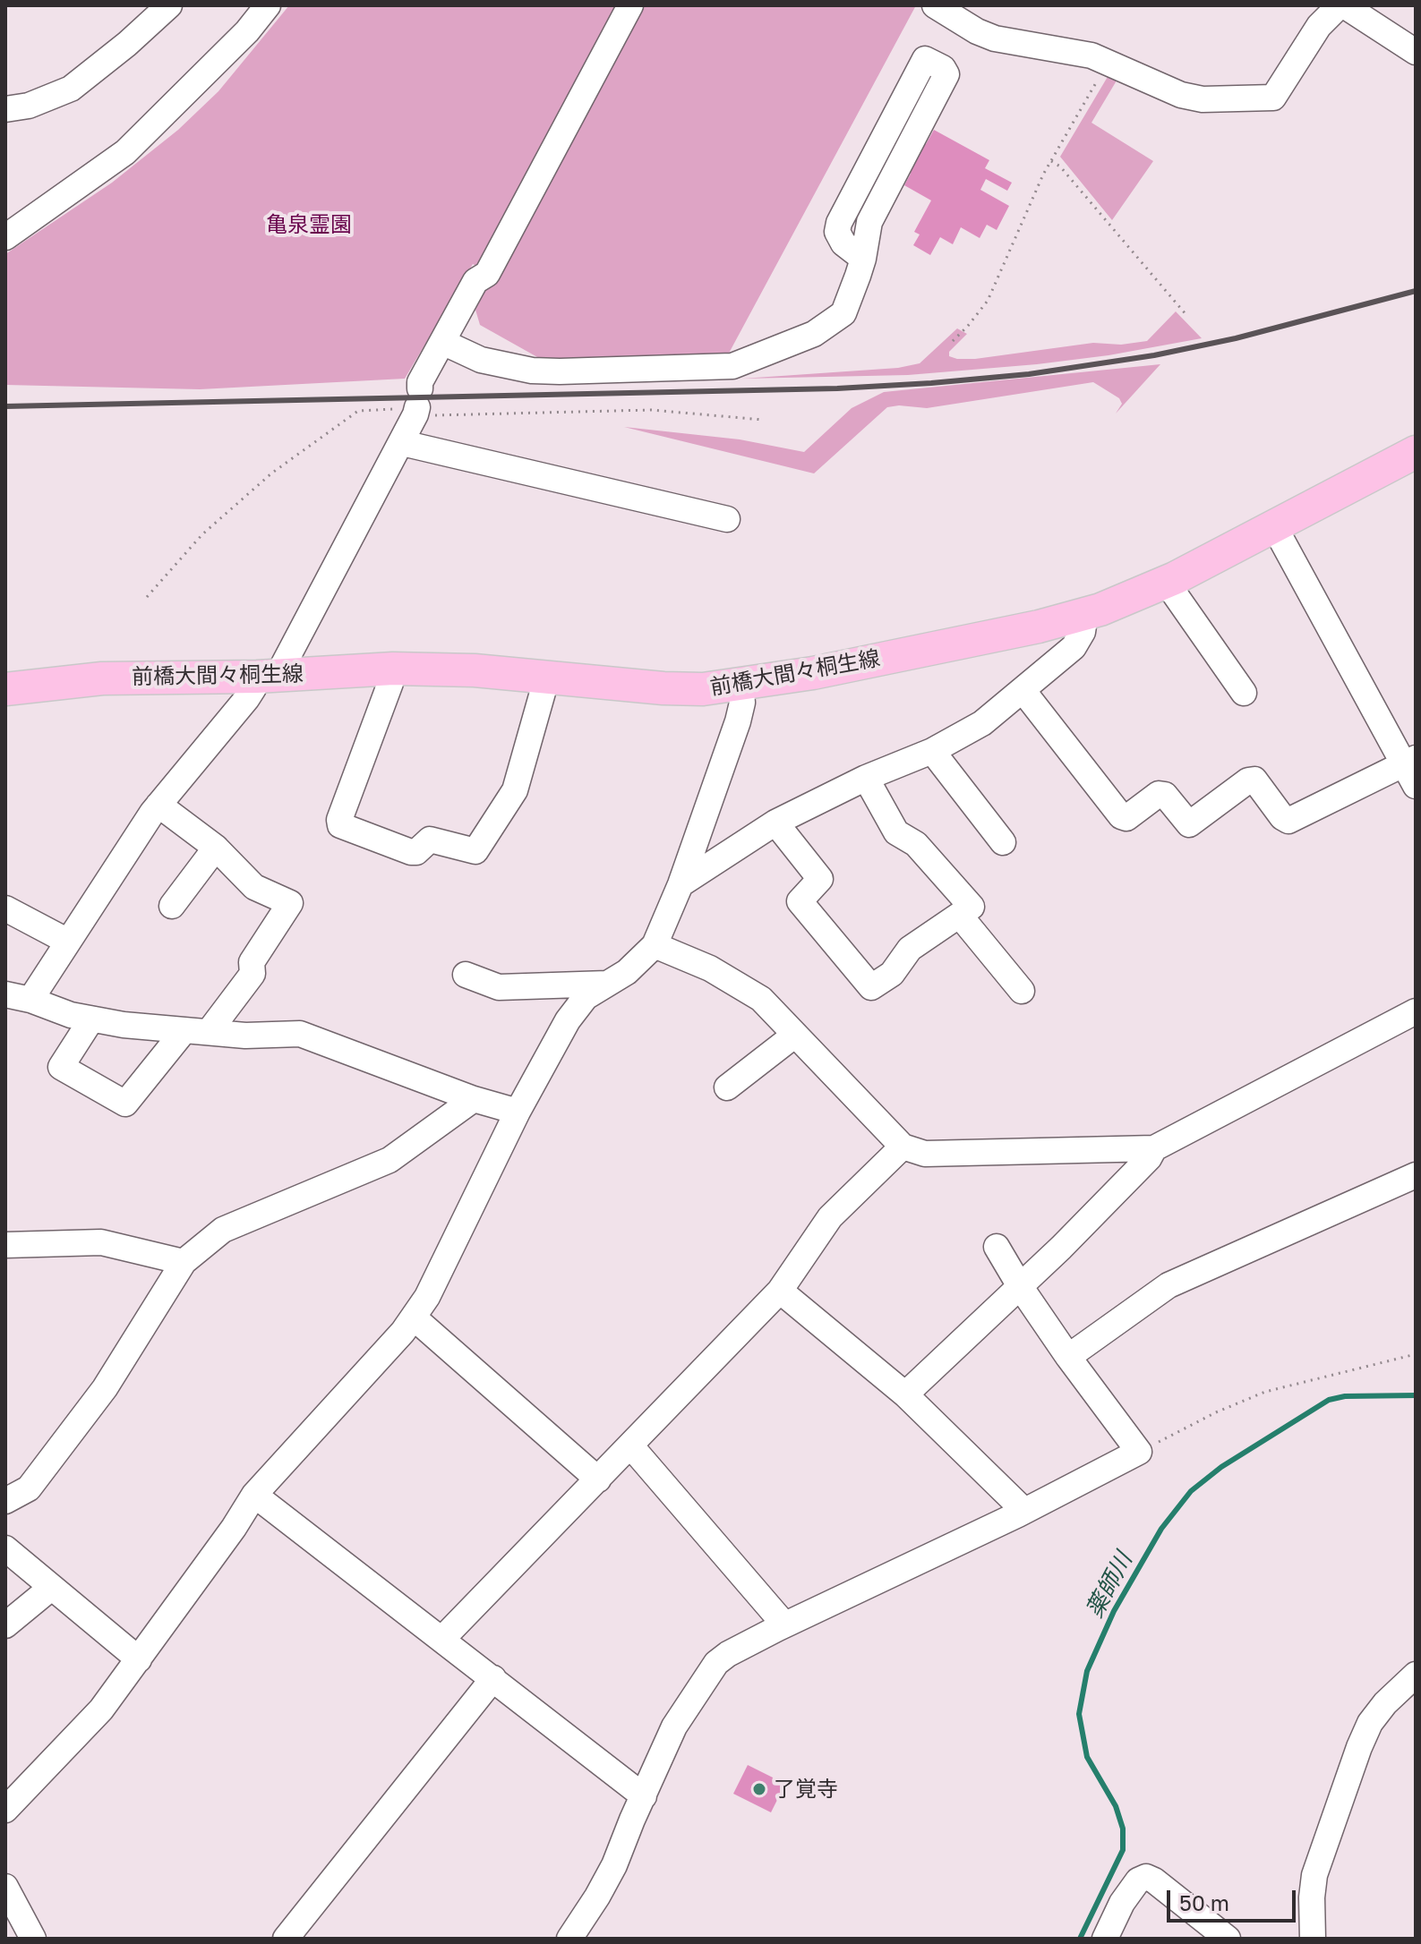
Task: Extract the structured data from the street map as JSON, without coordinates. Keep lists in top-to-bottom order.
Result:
{
  "streets": {
    "main road": ["前橋大間々桐生線"]
  },
  "water": ["薬師川"],
  "parks": ["亀泉霊園"],
  "places": ["了覚寺"],
  "scale_bar": "50 m"
}
